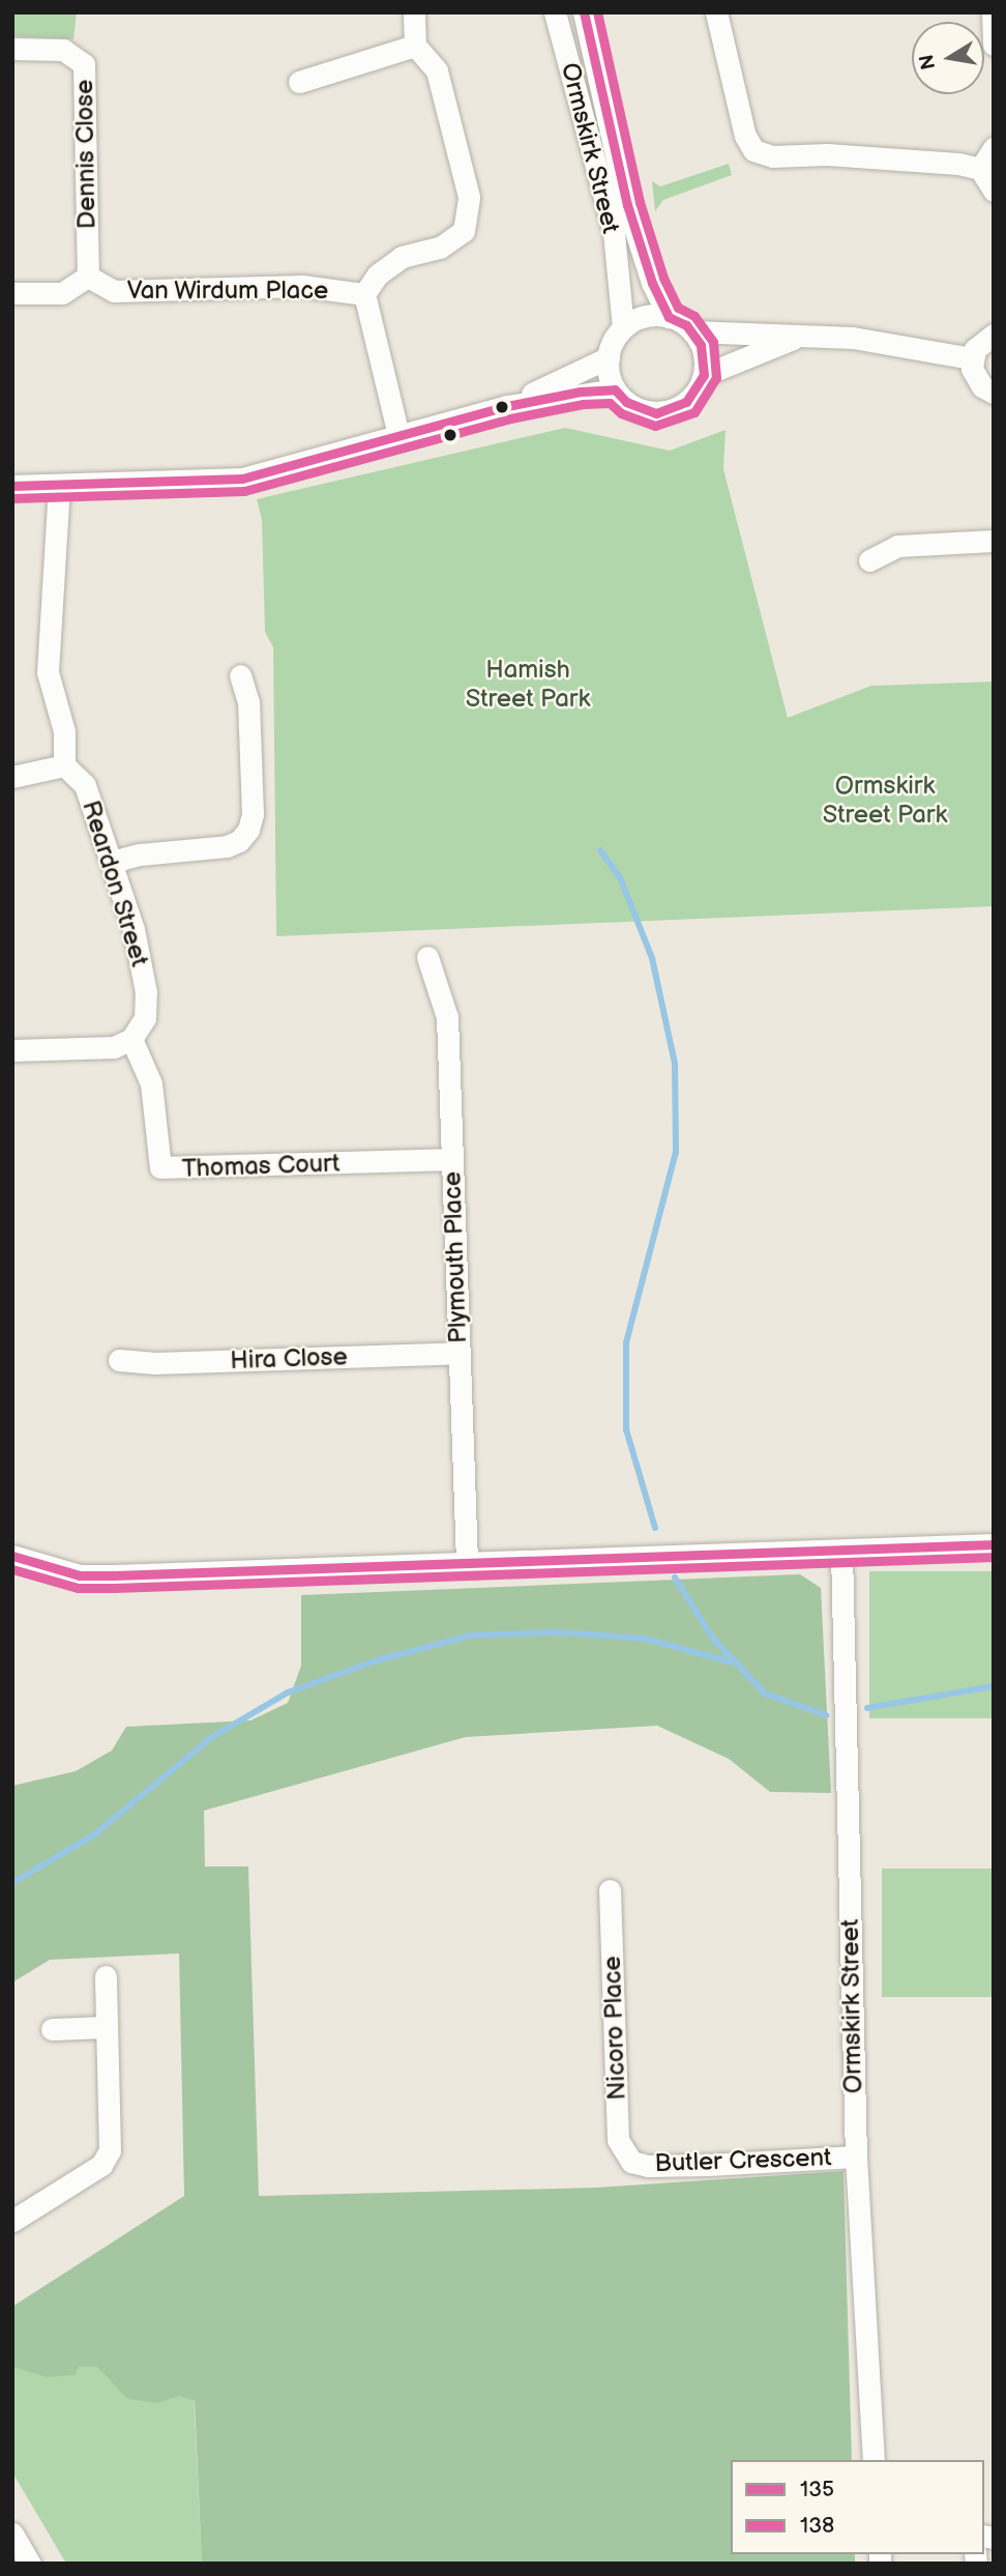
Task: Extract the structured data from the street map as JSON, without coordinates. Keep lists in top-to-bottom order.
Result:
{
  "streets": {
    "street": [
      "Ormskirk Street",
      "Dennis Close",
      "Van Wirdum Place",
      "Reardon Street",
      "Thomas Court",
      "Plymouth Place",
      "Hira Close",
      "Nicoro Place",
      "Butler Crescent"
    ]
  },
  "crossings": [
    ["Ormskirk Street", "Butler Crescent"],
    ["Dennis Close", "Van Wirdum Place"],
    ["Reardon Street", "Thomas Court"],
    ["Thomas Court", "Plymouth Place"],
    ["Plymouth Place", "Hira Close"],
    ["Nicoro Place", "Butler Crescent"]
  ],
  "parks": ["Hamish Street Park", "Ormskirk Street Park"],
  "lines": ["transit line 135", "transit line 138"],
  "legend": ["135", "138"],
  "north": "left"
}
